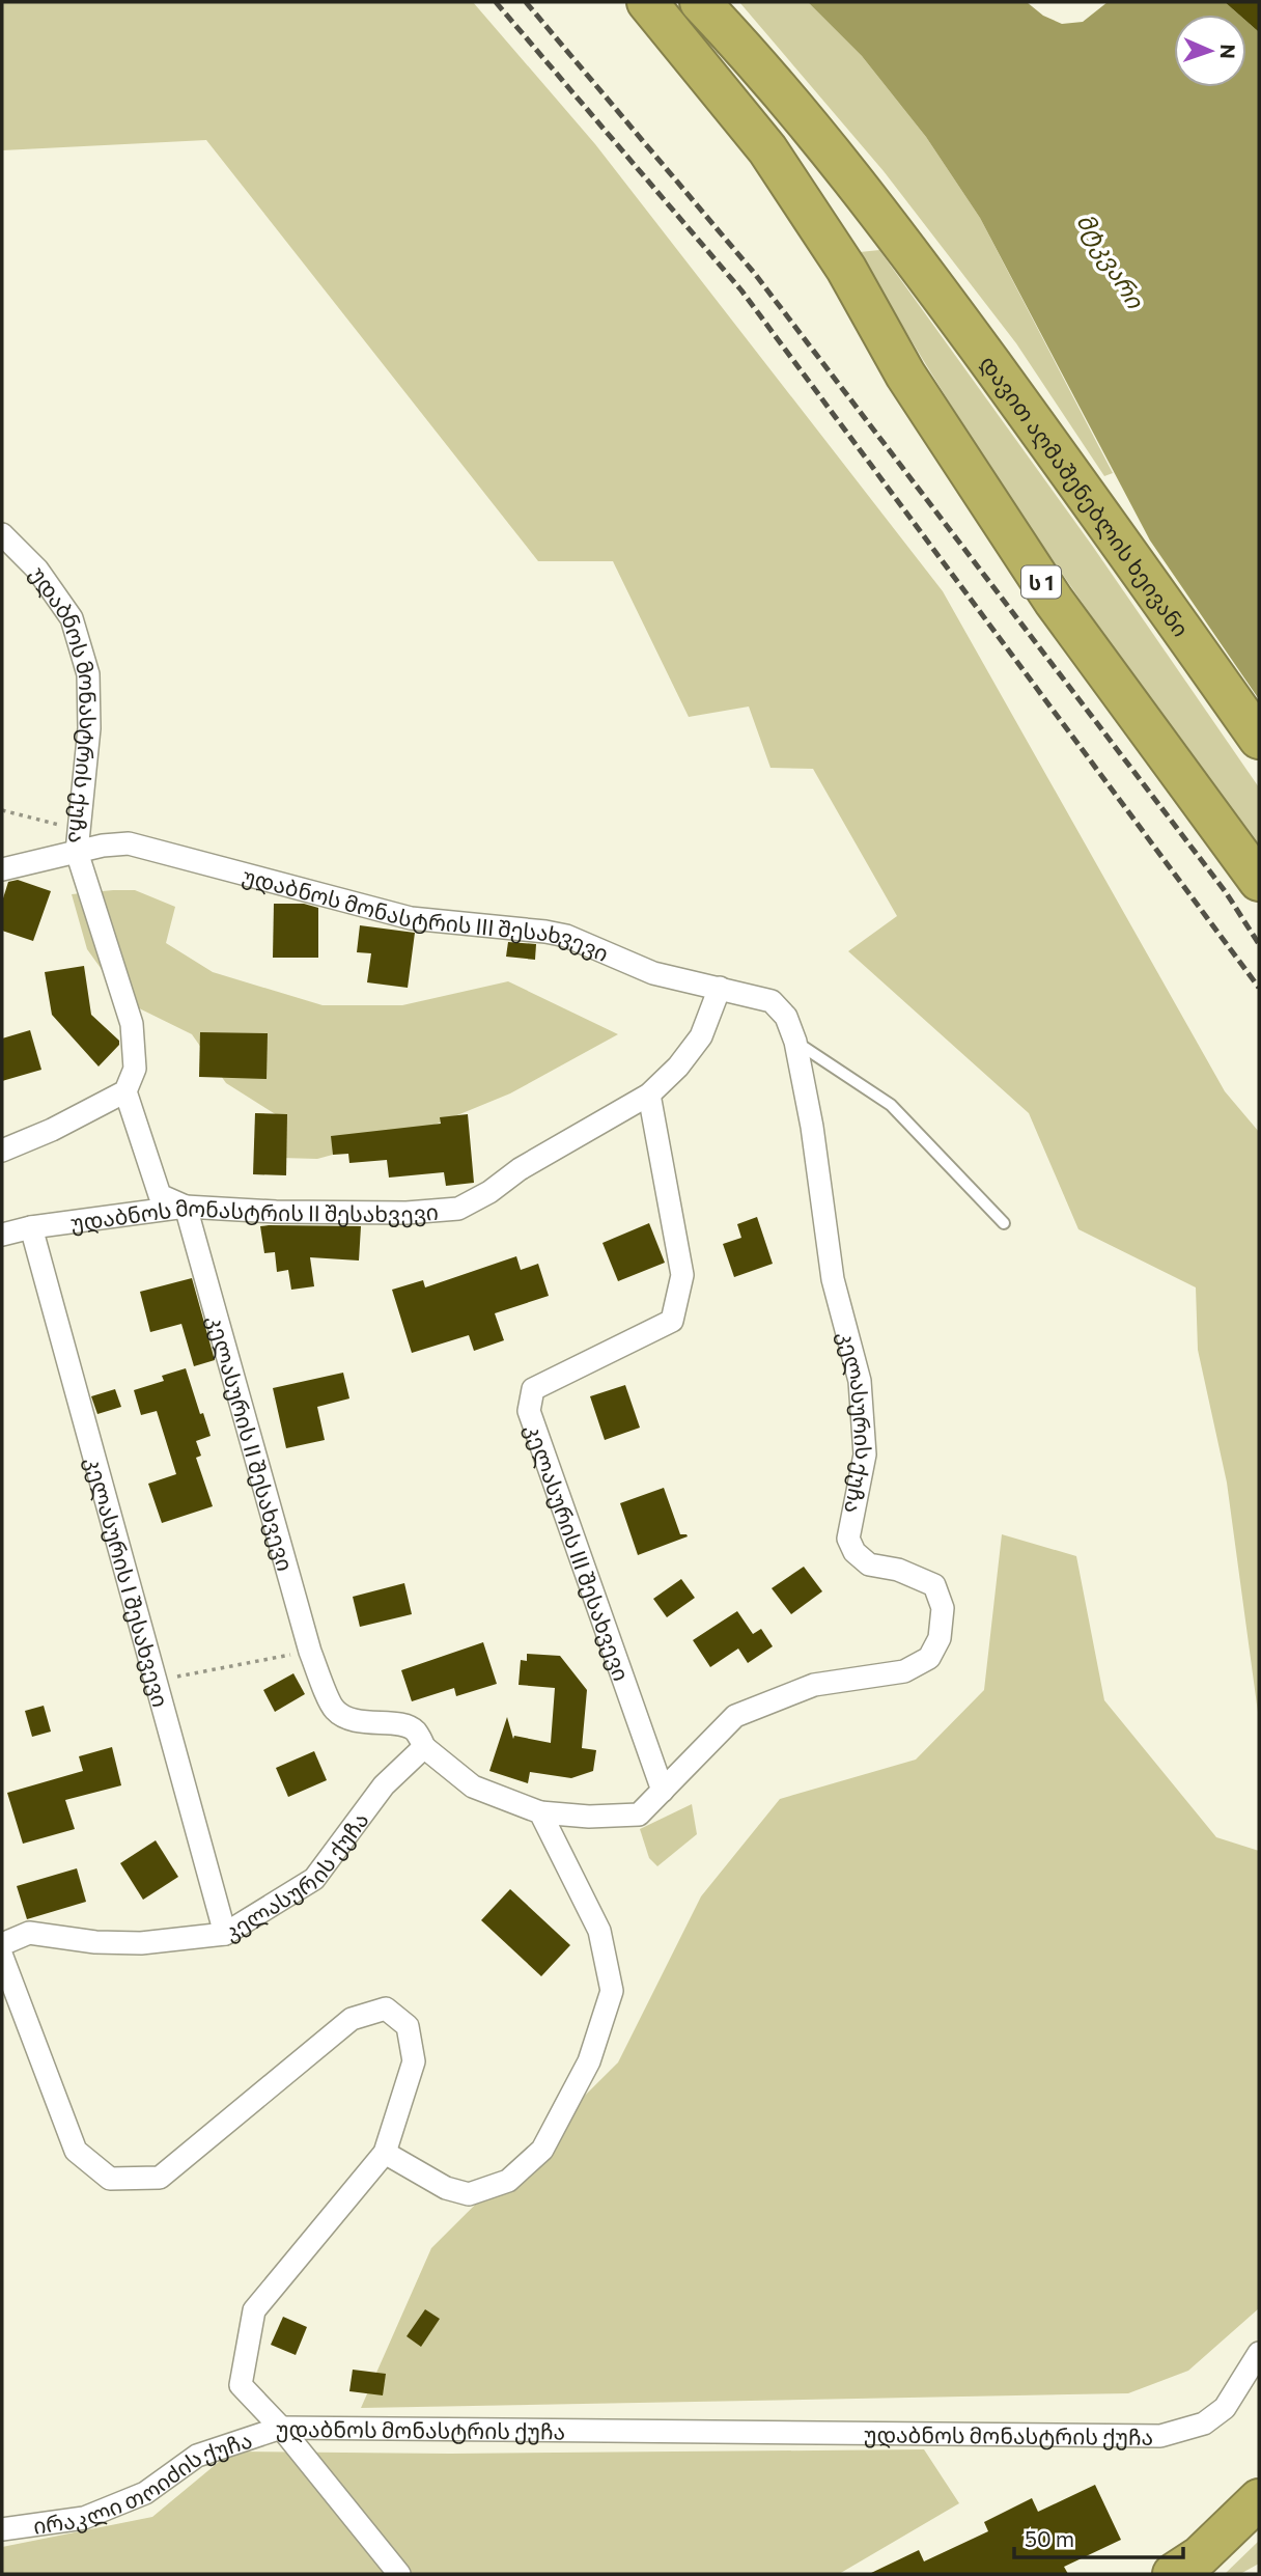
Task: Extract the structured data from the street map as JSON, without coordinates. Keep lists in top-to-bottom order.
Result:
{
  "streets": {
    "highway": ["დავით აღმაშენებლის ხეივანი", "ს 1"],
    "street": [
      "უდაბნოს მონასტრის ქუჩა",
      "უდაბნოს მონასტრის III შესახვევი",
      "უდაბნოს მონასტრის II შესახვევი",
      "კელასურის ქუჩა",
      "კელასურის II შესახვევი",
      "კელასურის III შესახვევი",
      "კელასურის I შესახვევი",
      "ირაკლი თოიძის ქუჩა"
    ]
  },
  "crossings": [
    ["უდაბნოს მონასტრის ქუჩა", "უდაბნოს მონასტრის III შესახვევი"],
    ["უდაბნოს მონასტრის ქუჩა", "ირაკლი თოიძის ქუჩა"],
    ["უდაბნოს მონასტრის III შესახვევი", "უდაბნოს მონასტრის II შესახვევი"],
    ["უდაბნოს მონასტრის III შესახვევი", "კელასურის ქუჩა"],
    ["უდაბნოს მონასტრის II შესახვევი", "კელასურის II შესახვევი"],
    ["უდაბნოს მონასტრის II შესახვევი", "კელასურის III შესახვევი"],
    ["უდაბნოს მონასტრის II შესახვევი", "კელასურის I შესახვევი"],
    ["კელასურის ქუჩა", "კელასურის II შესახვევი"],
    ["კელასურის ქუჩა", "კელასურის III შესახვევი"],
    ["კელასურის ქუჩა", "კელასურის I შესახვევი"]
  ],
  "water": ["მტკვარი"],
  "scale_bar": "50 m",
  "north": "right"
}
